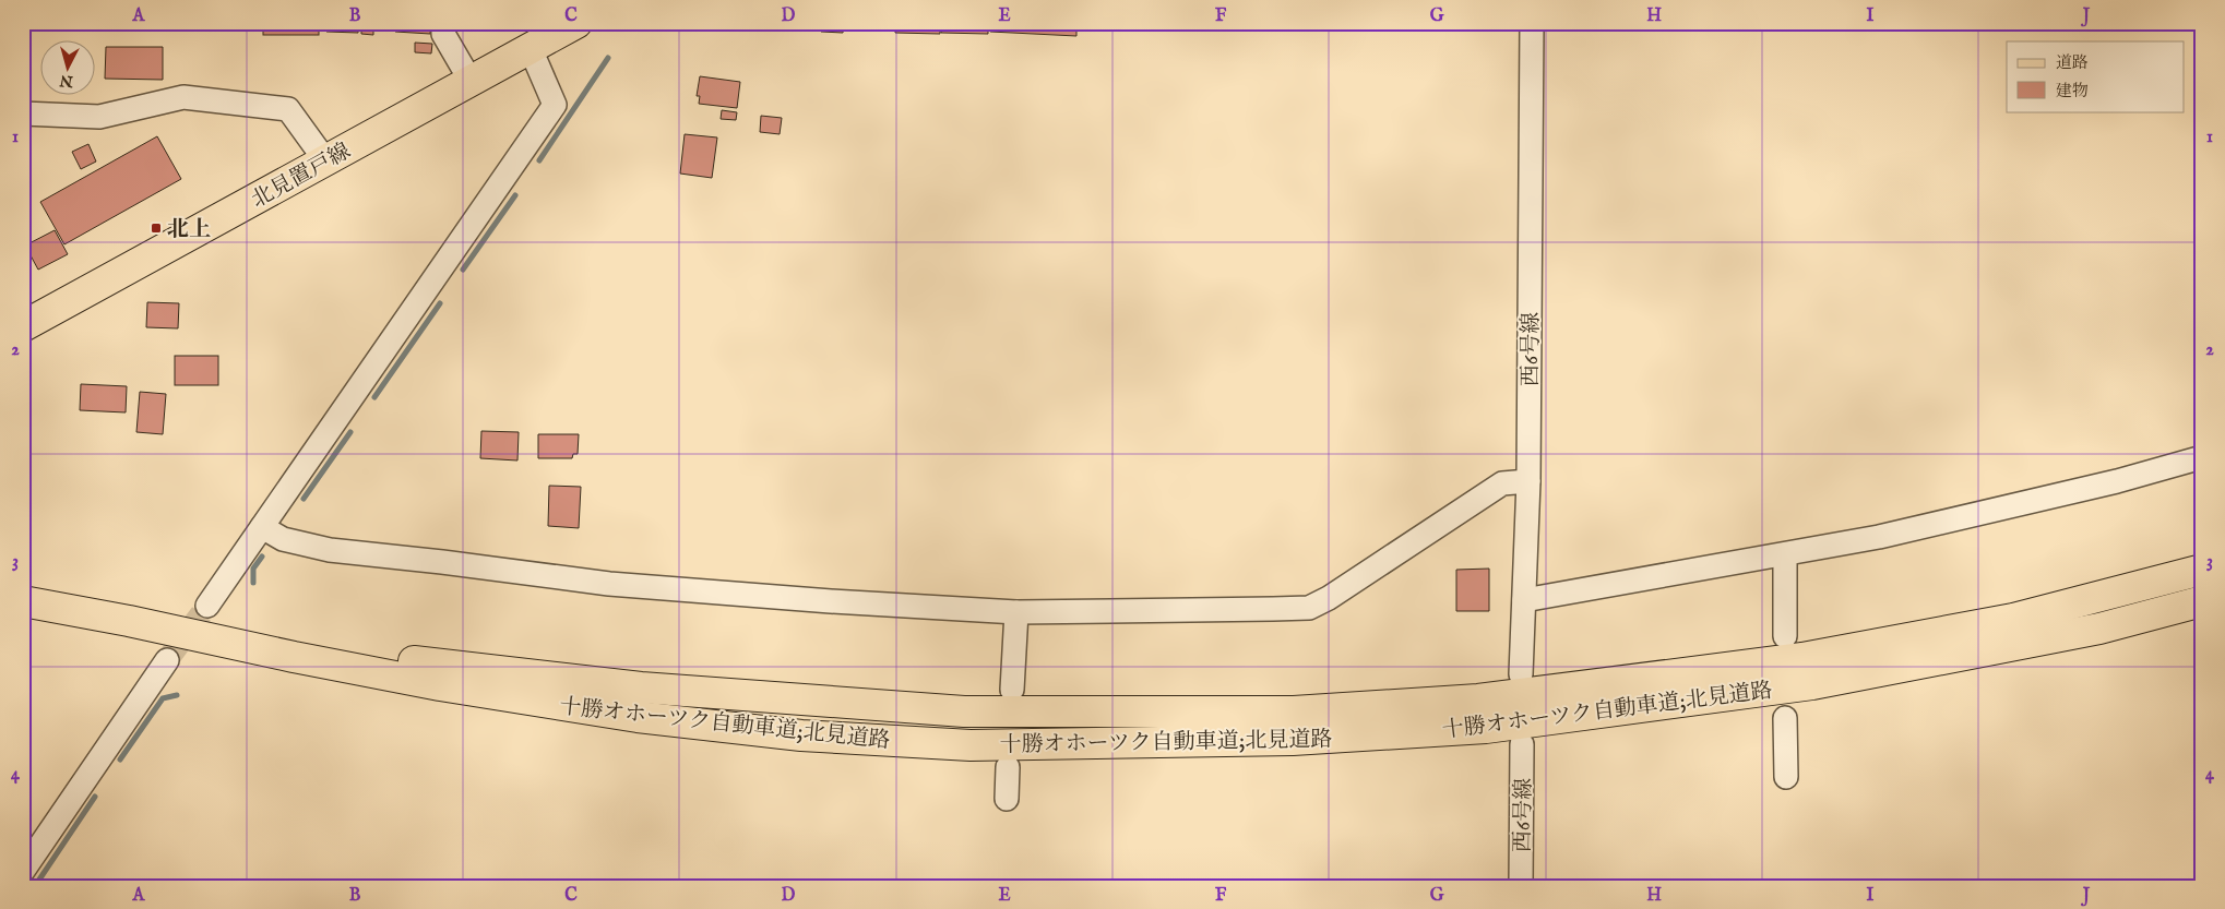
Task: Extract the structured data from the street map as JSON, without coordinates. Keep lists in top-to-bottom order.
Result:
{
  "streets": {
    "main road": ["北見置戸線", "十勝オホーツク自動車道;北見道路"],
    "street": ["西6号線"]
  },
  "places": {
    "transit": ["北上"]
  },
  "legend": ["道路", "建物"],
  "north": "bottom",
  "grid": {
    "columns": [
      "A",
      "B",
      "C",
      "D",
      "E",
      "F",
      "G",
      "H",
      "I",
      "J"
    ],
    "rows": [
      "1",
      "2",
      "3",
      "4"
    ]
  }
}
